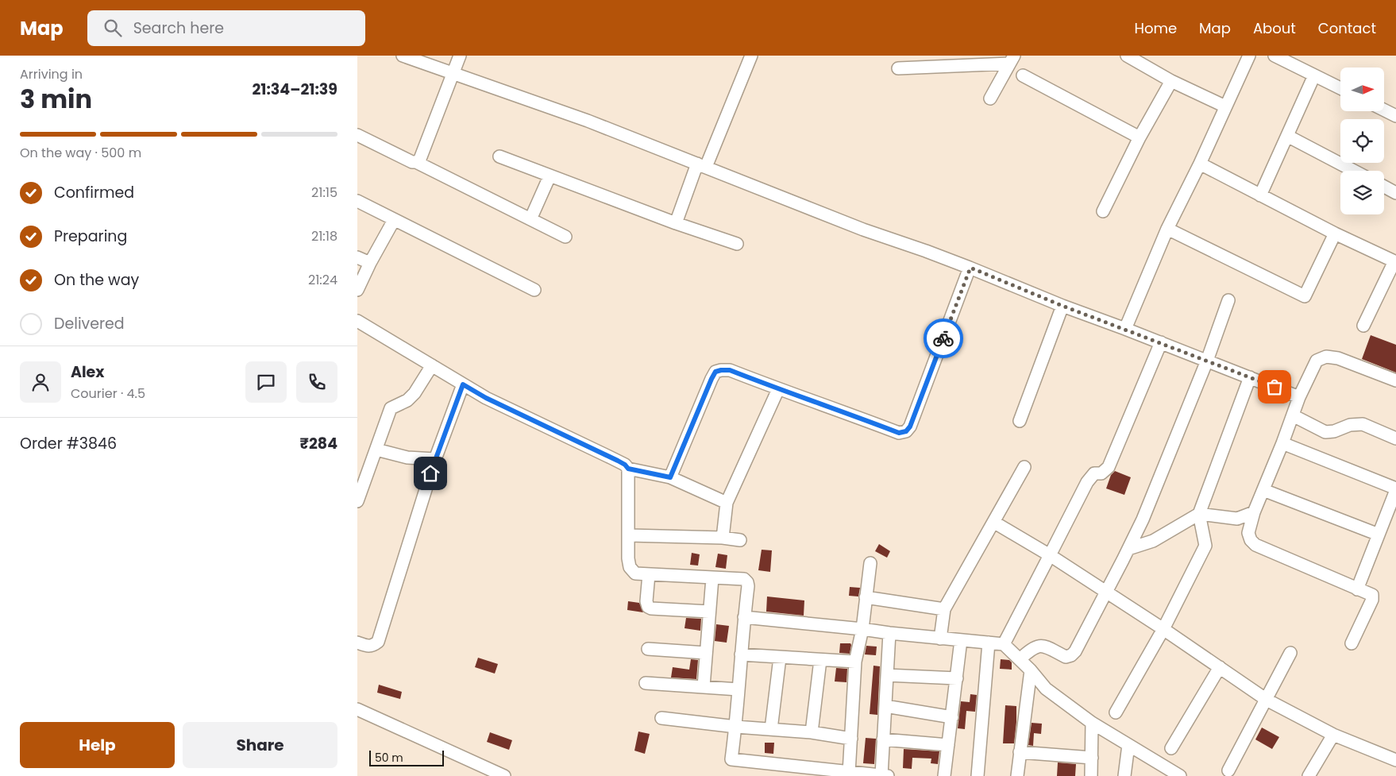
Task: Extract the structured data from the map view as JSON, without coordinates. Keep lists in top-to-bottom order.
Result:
{
  "scale_bar": "50 m",
  "north": "right",
  "page": {
    "header": "Map",
    "search": "Search here",
    "nav": [
      "Home",
      "Map",
      "About",
      "Contact"
    ],
    "heading": ["3 min", "Arriving in", "21:34–21:39"],
    "panel": [
      "Alex",
      "Courier · 4.5",
      "Order #3846",
      "₹284"
    ],
    "bar": "On the way · 500 m",
    "list": [
      ["Confirmed", "21:15"],
      ["Preparing", "21:18"],
      ["On the way", "21:24"],
      "Delivered"
    ],
    "buttons": ["Help", "Share"],
    "scale": "50 m"
  }
}
